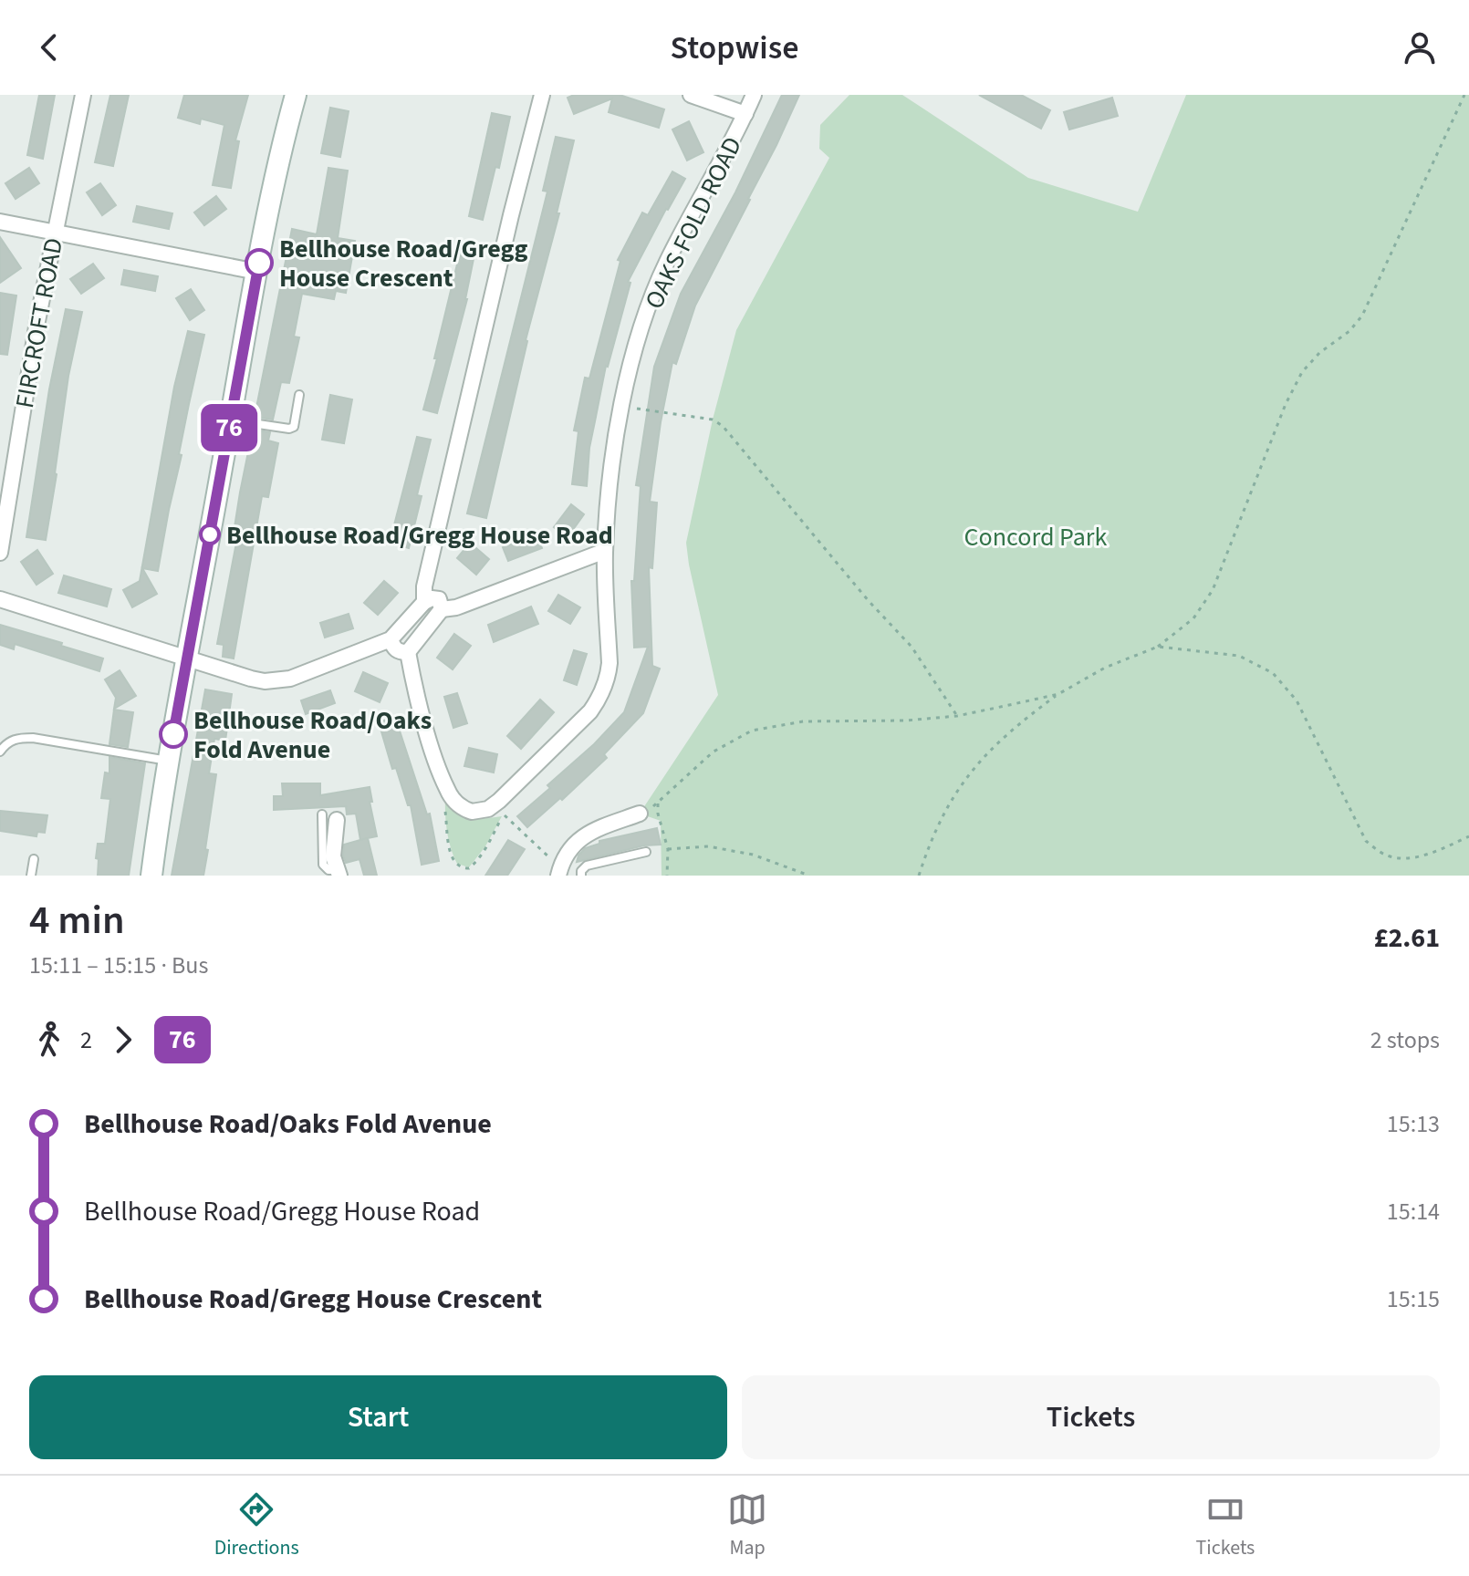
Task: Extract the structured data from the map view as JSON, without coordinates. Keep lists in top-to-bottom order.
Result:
{
  "streets": {
    "street": ["OAKS FOLD ROAD", "FIRCROFT ROAD"]
  },
  "parks": ["Concord Park"],
  "places": ["Bellhouse Road/Gregg House Crescent", "Bellhouse Road/Gregg House Road", "Bellhouse Road/Oaks Fold Avenue"],
  "lines": ["bus line 76"],
  "page": {
    "header": "Stopwise",
    "on_map": "76",
    "heading": ["4 min", "15:11 – 15:15 · Bus", "£2.61"],
    "legs": ["2", "76", "2 stops"],
    "list": [
      {
        "name": "Bellhouse Road/Oaks Fold Avenue",
        "value": "15:13"
      },
      {
        "name": "Bellhouse Road/Gregg House Road",
        "value": "15:14"
      },
      {
        "name": "Bellhouse Road/Gregg House Crescent",
        "value": "15:15"
      }
    ],
    "buttons": ["Start", "Tickets"],
    "tabs": ["Directions", "Map", "Tickets"]
  }
}
